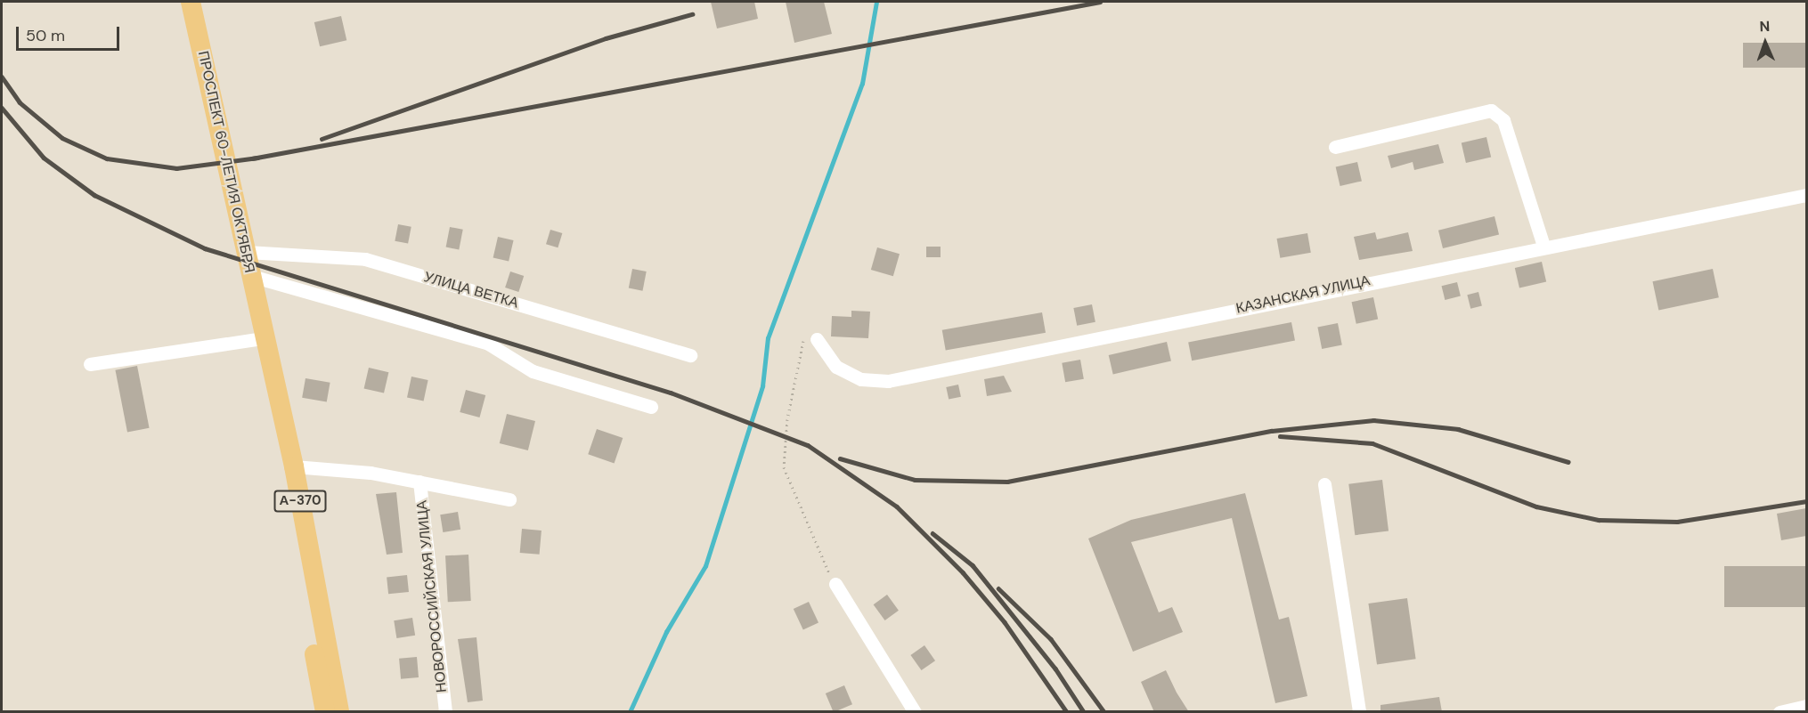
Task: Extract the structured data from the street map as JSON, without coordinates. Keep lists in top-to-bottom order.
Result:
{
  "streets": {
    "highway": ["ПРОСПЕКТ 60-ЛЕТИЯ ОКТЯБРЯ", "А-370"],
    "street": ["УЛИЦА ВЕТКА", "КАЗАНСКАЯ УЛИЦА", "НОВОРОССИЙСКАЯ УЛИЦА"]
  },
  "crossings": [
    ["ПРОСПЕКТ 60-ЛЕТИЯ ОКТЯБРЯ", "УЛИЦА ВЕТКА"]
  ],
  "scale_bar": "50 m",
  "north": "top"
}
